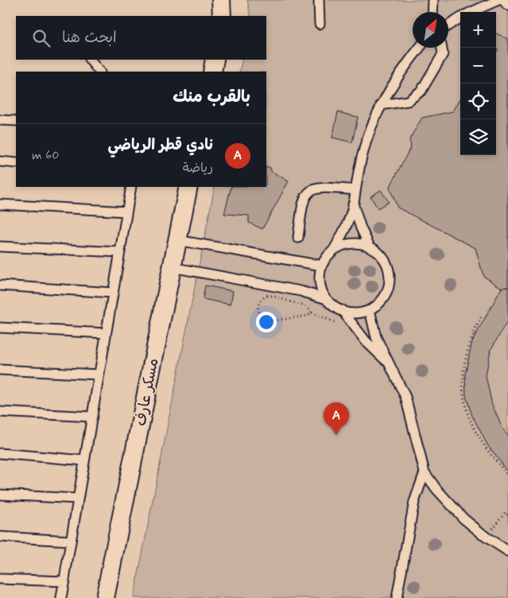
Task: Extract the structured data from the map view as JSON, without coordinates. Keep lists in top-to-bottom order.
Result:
{
  "streets": {
    "street": ["مسكر عارف"]
  },
  "north": "top right",
  "page": {
    "map_buttons": ["+", "−"],
    "search": "ابحث هنا",
    "heading": "بالقرب منك",
    "list": [
      {
        "mark": "A",
        "name": "نادي قطر الرياضي",
        "note": "رياضة",
        "value": "60 m"
      }
    ],
    "pins": "A"
  }
}
